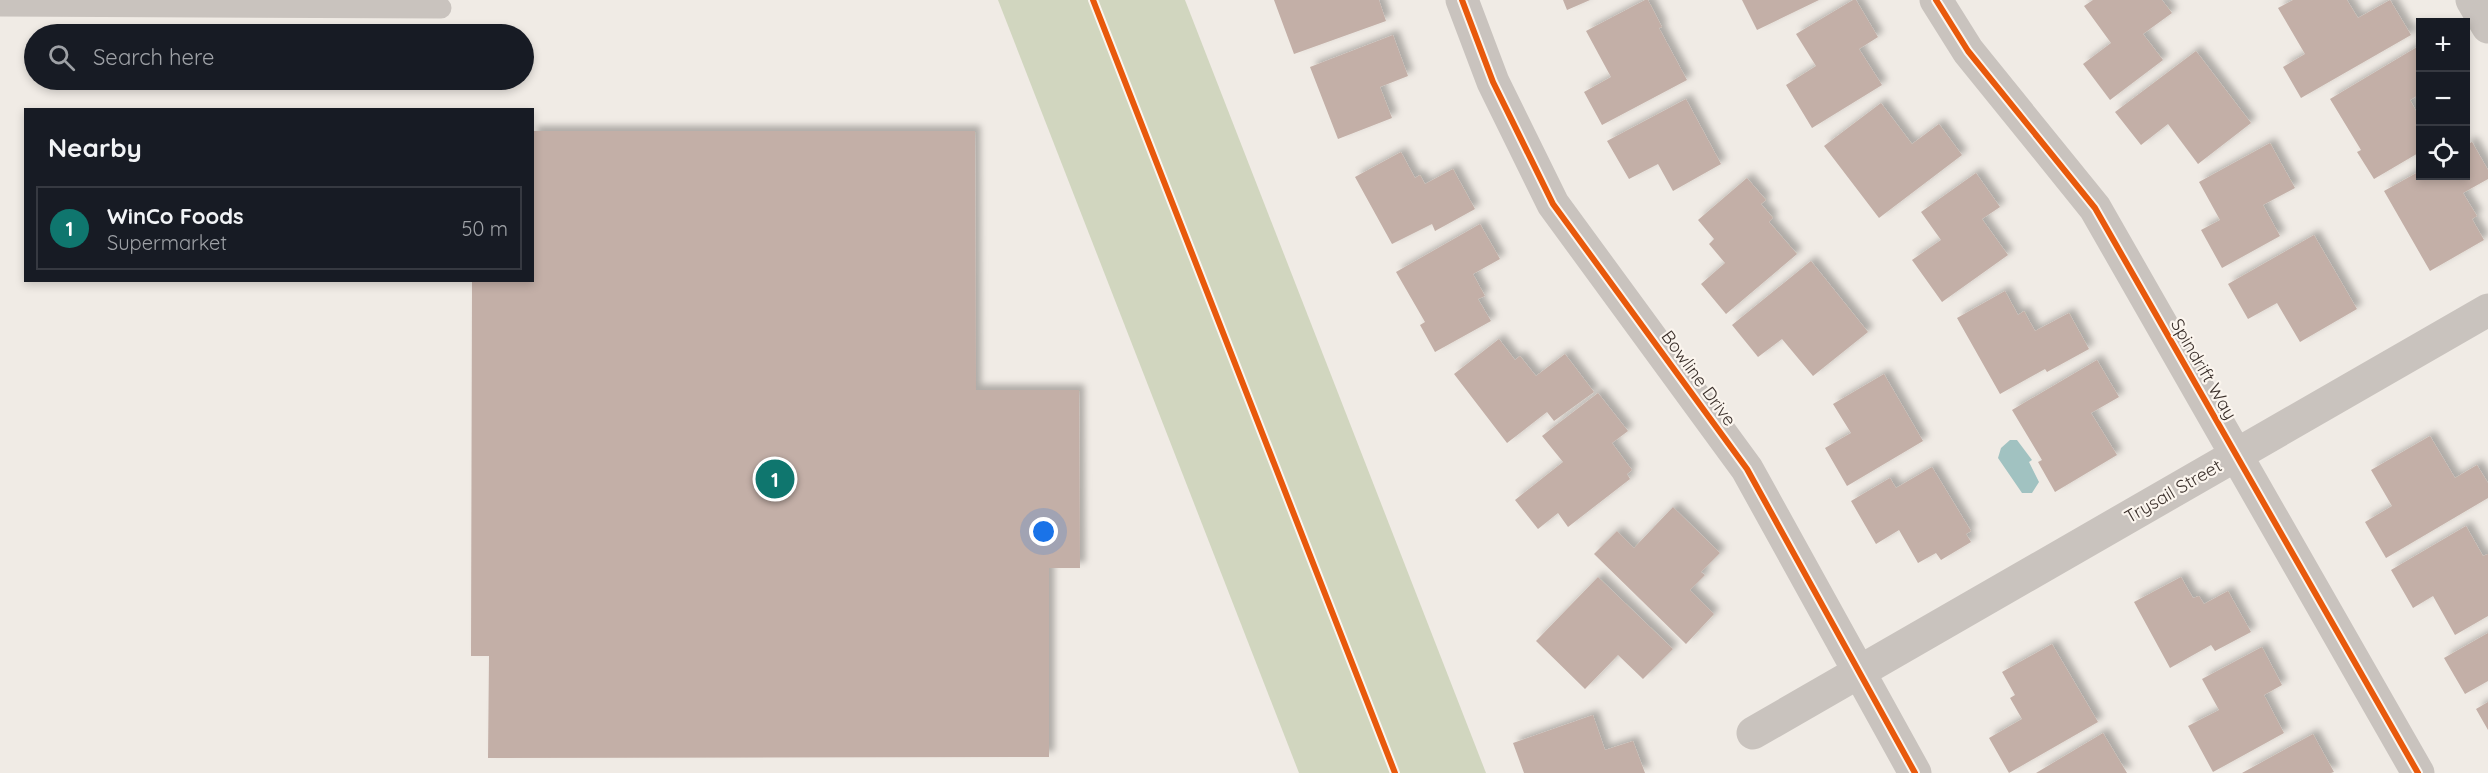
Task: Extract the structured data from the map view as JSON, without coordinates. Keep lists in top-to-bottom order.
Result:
{
  "streets": {
    "street": ["Spindrift Way", "Bowline Drive", "Trysail Street"]
  },
  "crossings": [
    ["Spindrift Way", "Trysail Street"],
    ["Bowline Drive", "Trysail Street"]
  ],
  "page": {
    "map_buttons": ["+", "−"],
    "search": "Search here",
    "heading": "Nearby",
    "list": [
      {
        "mark": "1",
        "name": "WinCo Foods",
        "note": "Supermarket",
        "value": "50 m"
      }
    ],
    "pins": "1"
  }
}
